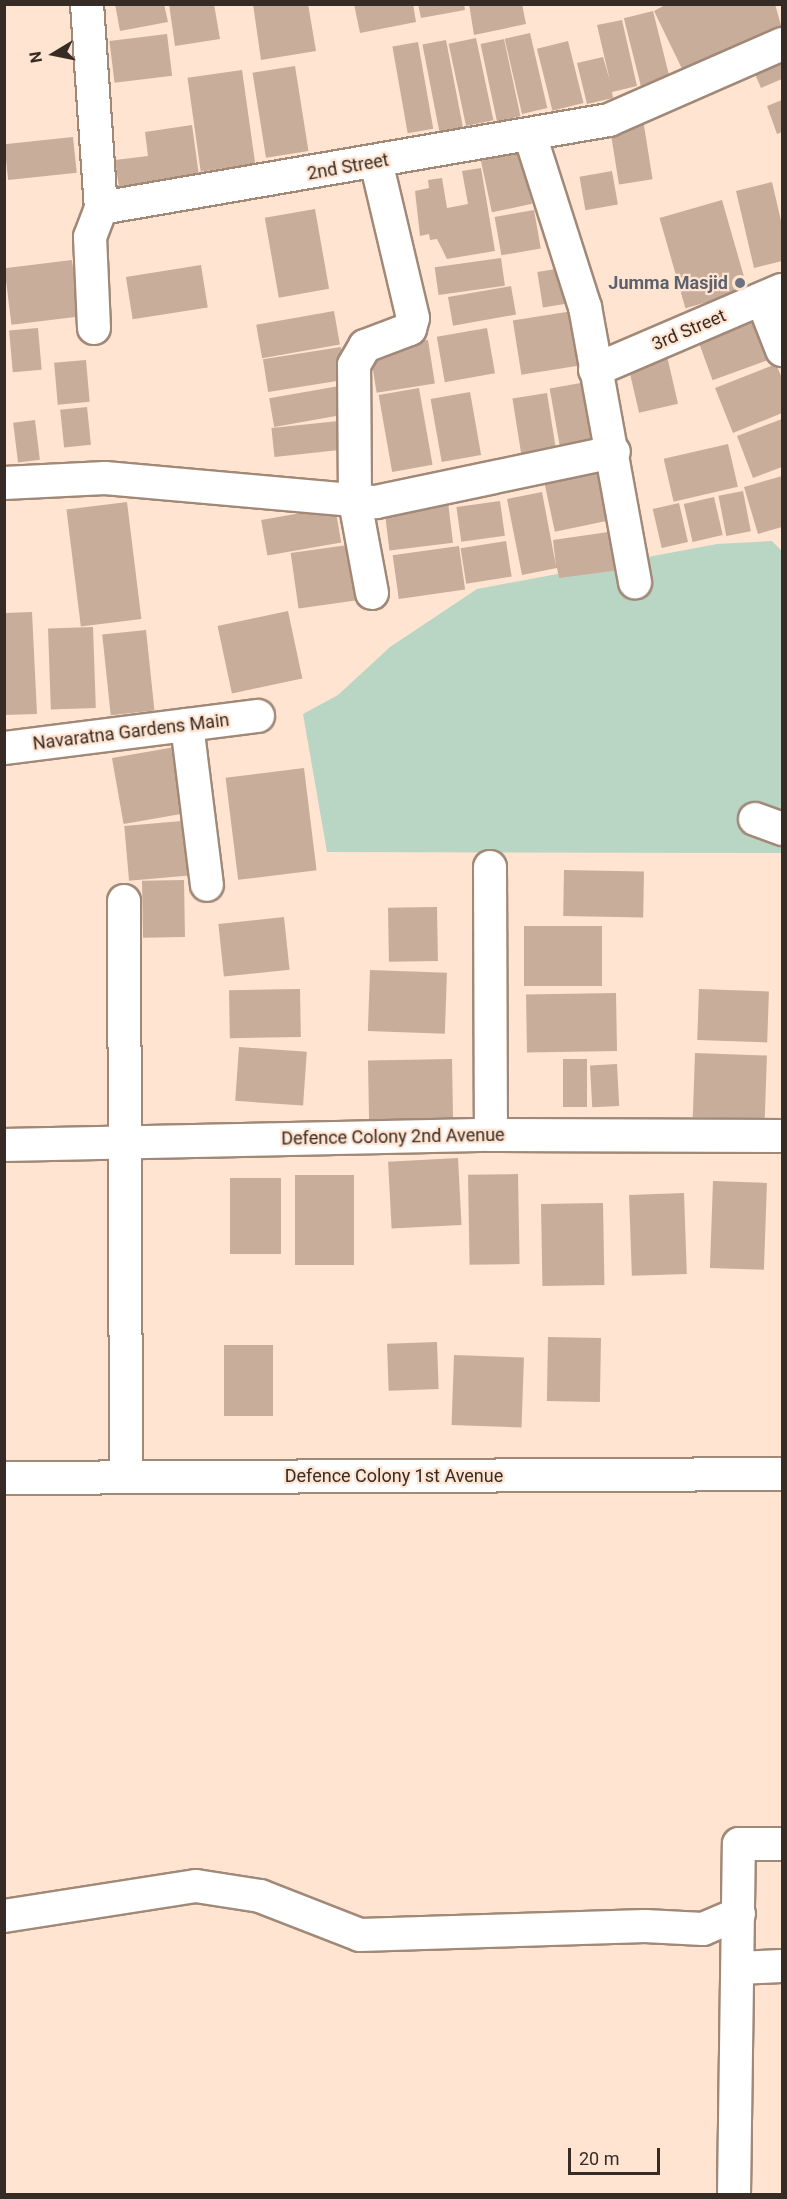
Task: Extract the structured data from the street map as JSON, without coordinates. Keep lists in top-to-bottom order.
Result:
{
  "streets": {
    "street": [
      "2nd Street",
      "3rd Street",
      "Navaratna Gardens Main",
      "Defence Colony 2nd Avenue",
      "Defence Colony 1st Avenue"
    ]
  },
  "places": ["Jumma Masjid"],
  "scale_bar": "20 m",
  "north": "left"
}
